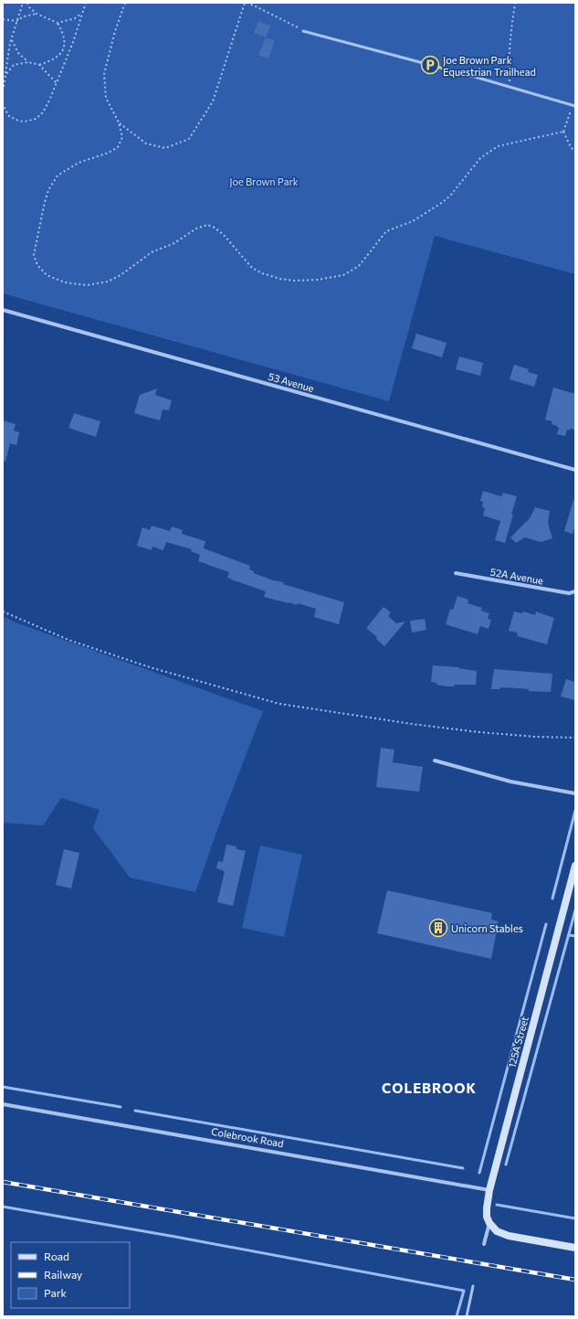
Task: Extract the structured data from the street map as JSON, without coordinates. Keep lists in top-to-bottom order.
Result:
{
  "streets": {
    "street": [
      "53 Avenue",
      "52A Avenue",
      "125A Street",
      "Colebrook Road"
    ]
  },
  "crossings": [
    ["125A Street", "Colebrook Road"]
  ],
  "districts": ["COLEBROOK"],
  "parks": ["Joe Brown Park"],
  "places": {
    "parking": ["Joe Brown Park Equestrian Trailhead"],
    "building": ["Unicorn Stables"]
  },
  "legend": ["Road", "Railway", "Park"]
}
